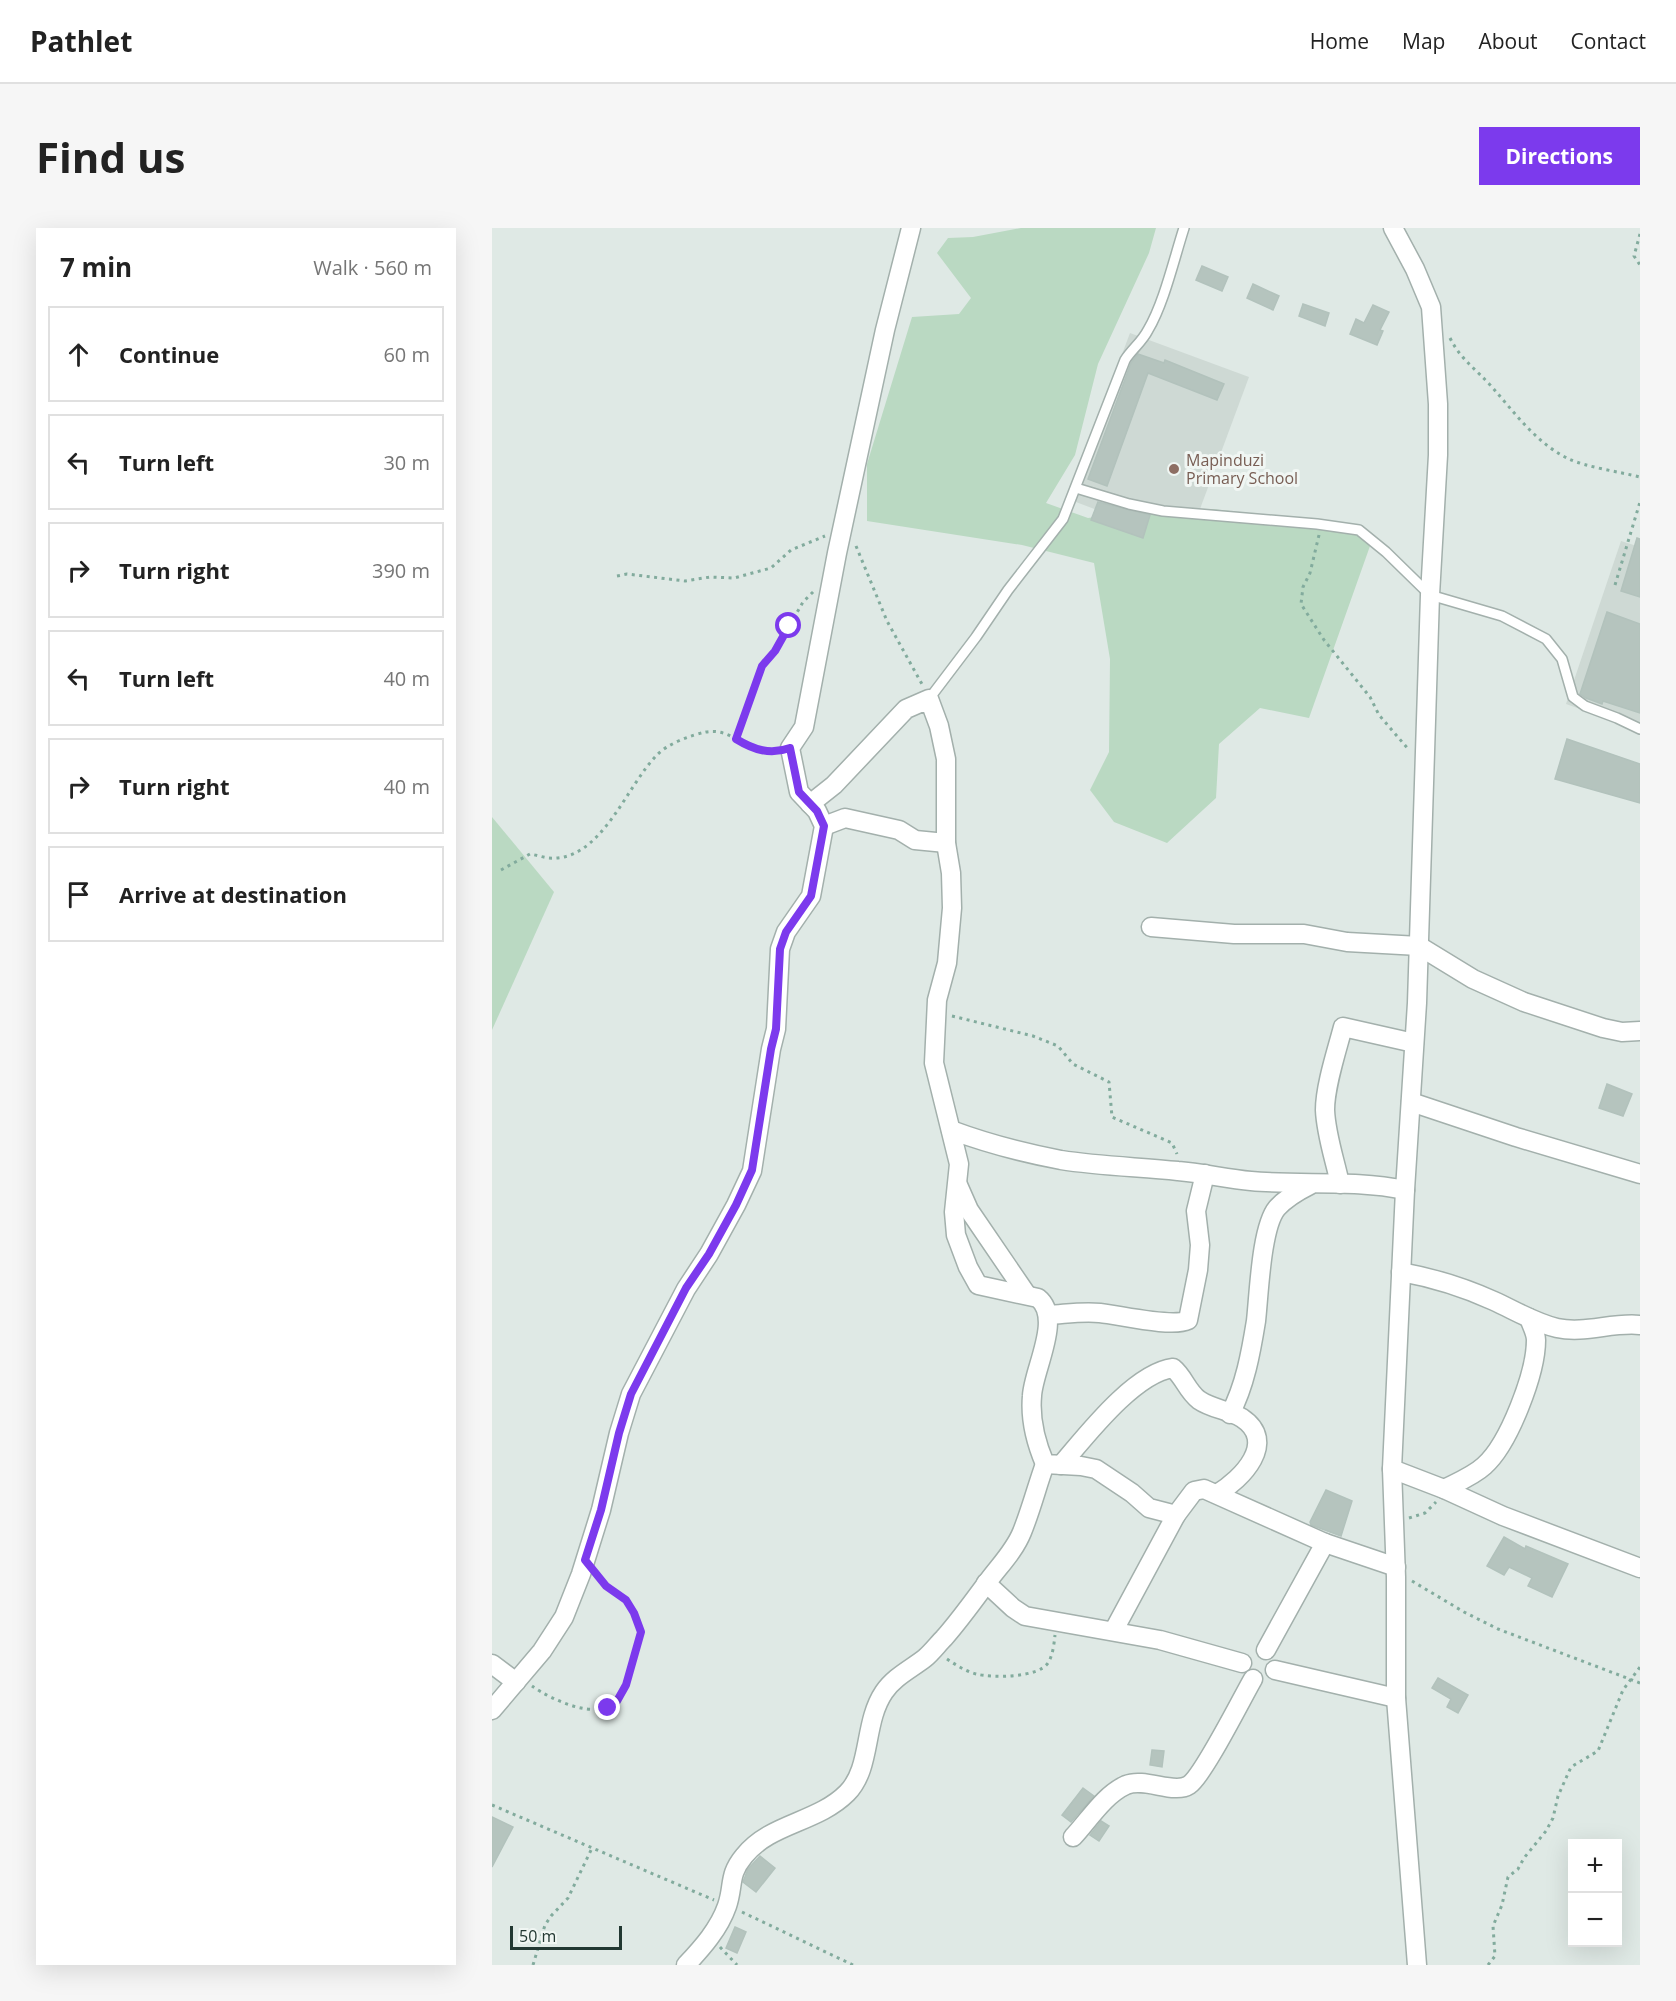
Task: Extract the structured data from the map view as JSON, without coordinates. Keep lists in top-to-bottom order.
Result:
{
  "places": ["Mapinduzi Primary School"],
  "scale_bar": "50 m",
  "page": {
    "header": "Pathlet",
    "nav": [
      "Home",
      "Map",
      "About",
      "Contact"
    ],
    "buttons": "Directions",
    "title": "Find us",
    "heading": ["7 min", "Walk · 560 m"],
    "list": [
      ["Continue", "60 m"],
      ["Turn left", "30 m"],
      ["Turn right", "390 m"],
      ["Turn left", "40 m"],
      ["Turn right", "40 m"],
      "Arrive at destination"
    ],
    "map_buttons": ["+", "−"],
    "scale": "50 m"
  }
}
